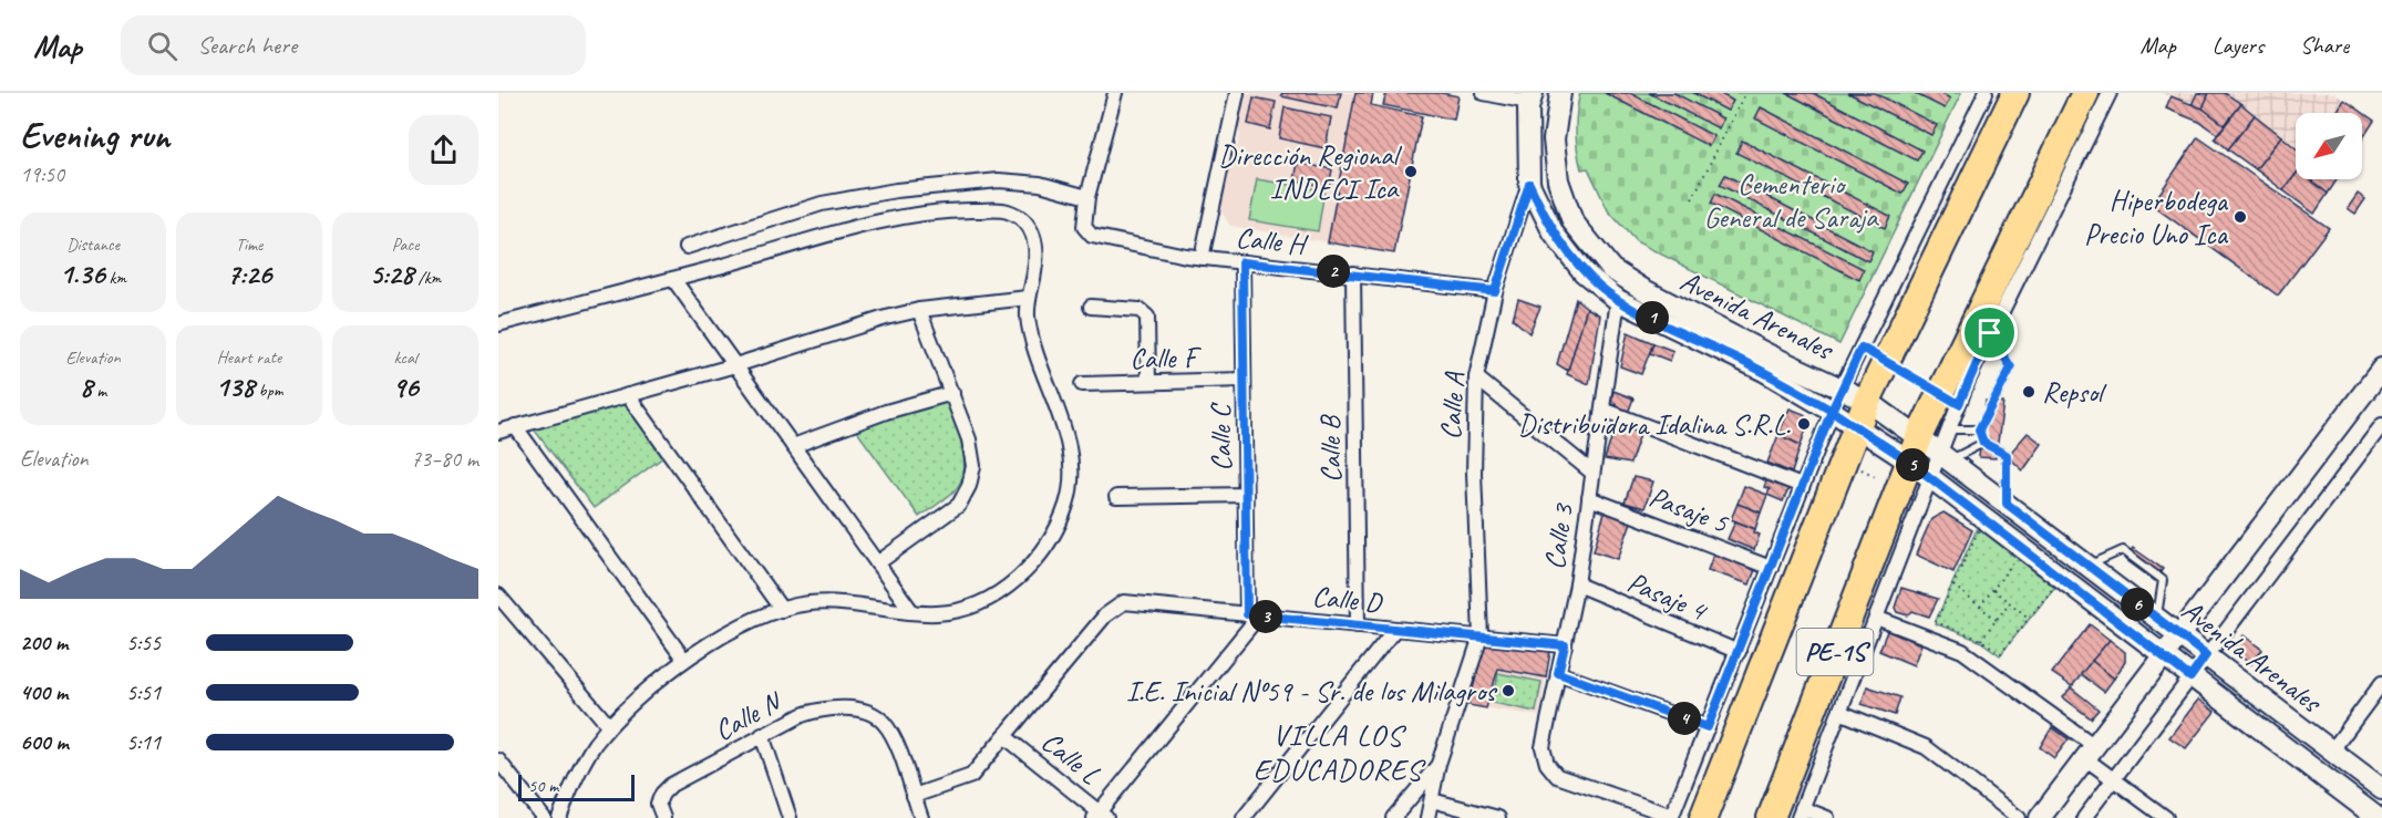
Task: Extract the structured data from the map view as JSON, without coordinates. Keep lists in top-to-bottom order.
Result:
{
  "streets": {
    "highway": ["PE-1S"],
    "street": [
      "Calle H",
      "Avenida Arenales",
      "Calle F",
      "Calle A",
      "Calle C",
      "Calle B",
      "Pasaje 5",
      "Calle 3",
      "Pasaje 4",
      "Calle D",
      "Calle N",
      "Calle L"
    ]
  },
  "crossings": [
    ["Calle H", "Calle A"],
    ["Calle H", "Calle C"],
    ["Calle H", "Calle B"],
    ["Avenida Arenales", "Calle A"],
    ["Avenida Arenales", "Calle 3"],
    ["Avenida Arenales", "PE-1S"],
    ["Calle F", "Calle C"],
    ["Calle A", "Calle D"],
    ["Calle C", "Calle D"],
    ["Calle B", "Calle D"],
    ["Pasaje 5", "Calle 3"],
    ["Calle 3", "Pasaje 4"],
    ["Calle 3", "Calle D"],
    ["Calle D", "Calle L"]
  ],
  "districts": ["VILLA LOS EDUCADORES"],
  "parks": ["Cementerio General de Saraja"],
  "places": [
    "Dirección Regional INDECI Ica",
    "Hiperbodega Precio Uno Ica",
    "Repsol",
    "Distribuidora Idalina S.R.L.",
    "I.E. Inicial Nº59 - Sr. de los Milagros"
  ],
  "scale_bar": "50 m",
  "north": "bottom left",
  "page": {
    "header": "Map",
    "search": "Search here",
    "nav": ["Map", "Layers", "Share"],
    "heading": ["Evening run", "19:50"],
    "stats": [
      ["Distance", "1.36 km"],
      ["Time", "7:26"],
      ["Pace", "5:28 /km"],
      ["Elevation", "8 m"],
      ["Heart rate", "138 bpm"],
      ["kcal", "96"]
    ],
    "pins": [
      "2",
      "1",
      "5",
      "6",
      "3",
      "4"
    ],
    "chart": ["Elevation", "73–80 m"],
    "list": [
      {
        "name": "200 m",
        "note": "5:55"
      },
      {
        "name": "400 m",
        "note": "5:51"
      },
      {
        "name": "600 m",
        "note": "5:11"
      }
    ],
    "scale": "50 m"
  }
}
